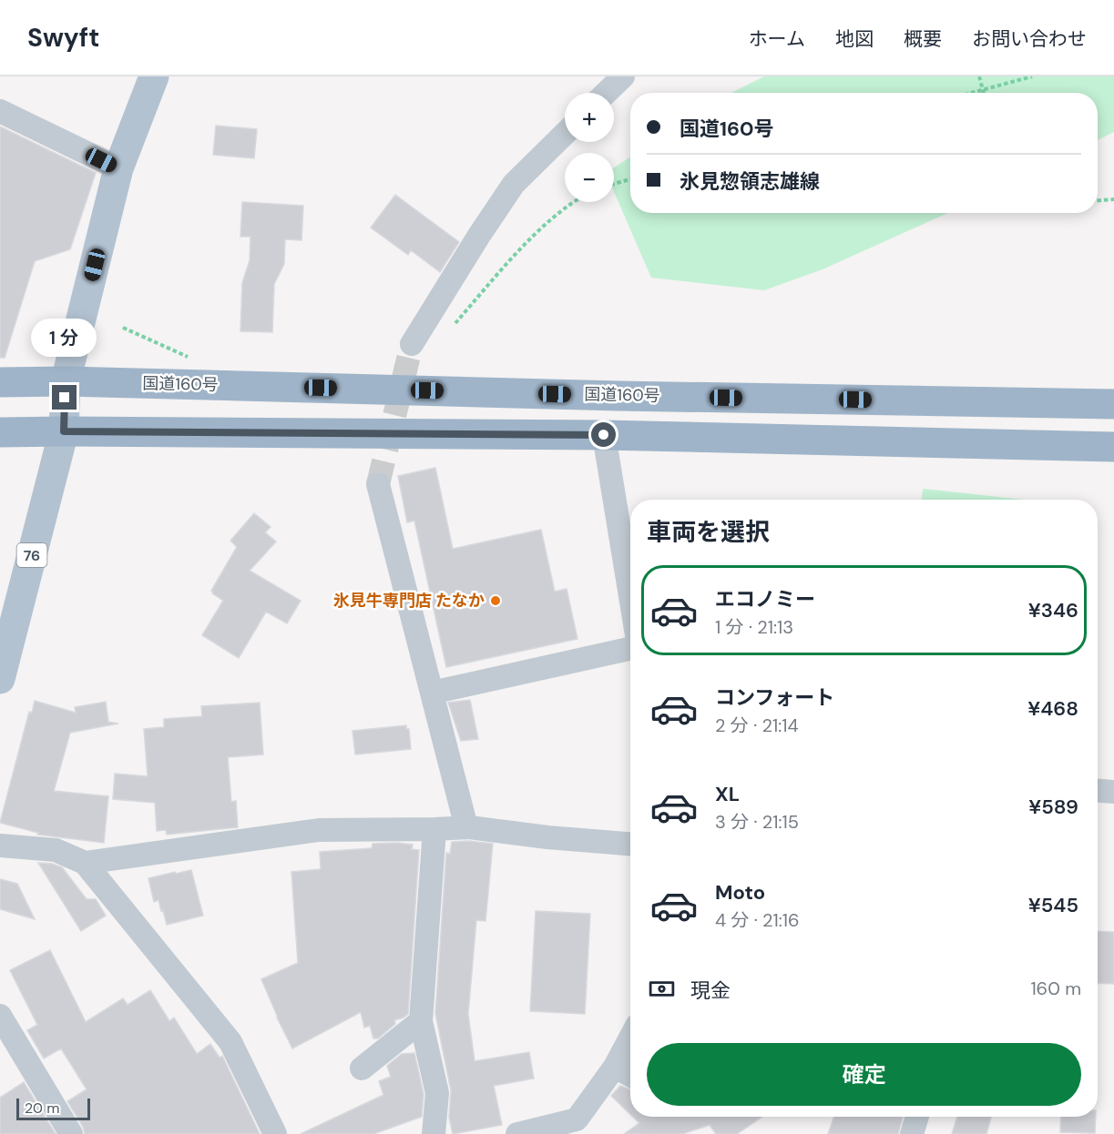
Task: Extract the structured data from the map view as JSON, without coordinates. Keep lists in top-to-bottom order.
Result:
{
  "streets": {
    "highway": ["国道160号"],
    "main road": ["76"]
  },
  "crossings": [
    ["国道160号", "76"]
  ],
  "places": ["氷見牛専門店 たなか"],
  "scale_bar": "20 m",
  "page": {
    "header": "Swyft",
    "nav": [
      "ホーム",
      "地図",
      "概要",
      "お問い合わせ"
    ],
    "map_buttons": ["+", "−"],
    "banner": ["国道160号", "氷見惣領志雄線"],
    "bubble": "1 分",
    "heading": "車両を選択",
    "list": [
      {
        "name": "エコノミー",
        "note": "1 分 · 21:13",
        "value": "¥346"
      },
      {
        "name": "コンフォート",
        "note": "2 分 · 21:14",
        "value": "¥468"
      },
      {
        "name": "XL",
        "note": "3 分 · 21:15",
        "value": "¥589"
      },
      {
        "name": "Moto",
        "note": "4 分 · 21:16",
        "value": "¥545"
      }
    ],
    "pay": ["現金", "160 m"],
    "buttons": "確定",
    "scale": "20 m"
  }
}
